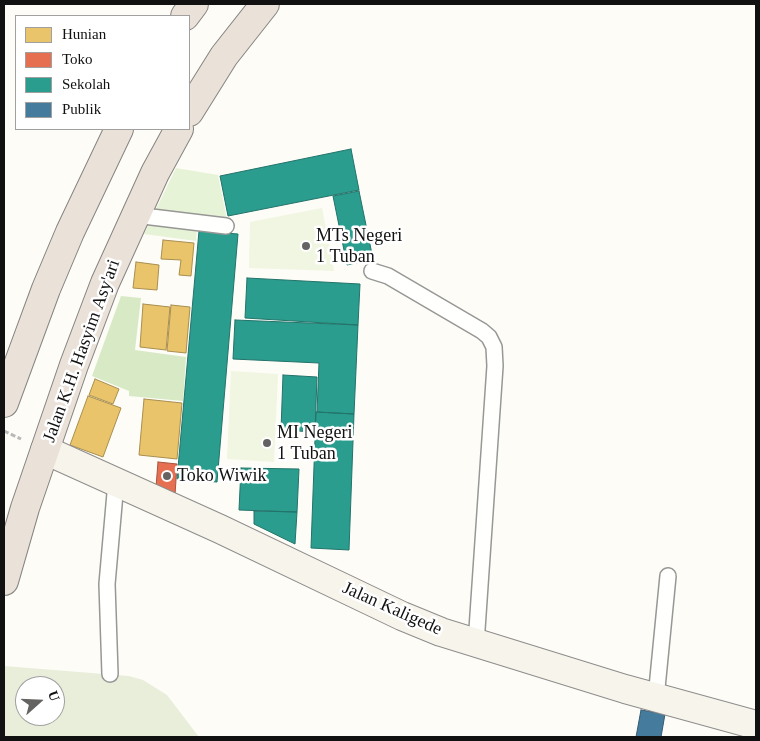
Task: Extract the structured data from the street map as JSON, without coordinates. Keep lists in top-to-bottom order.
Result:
{
  "streets": {
    "highway": ["Jalan K.H. Hasyim Asy'ari"],
    "street": ["Jalan Kaligede"]
  },
  "crossings": [
    ["Jalan K.H. Hasyim Asy'ari", "Jalan Kaligede"]
  ],
  "places": ["MTs Negeri 1 Tuban", "MI Negeri 1 Tuban", "Toko Wiwik"],
  "legend": [
    "Hunian",
    "Toko",
    "Sekolah",
    "Publik"
  ],
  "north": "right"
}
